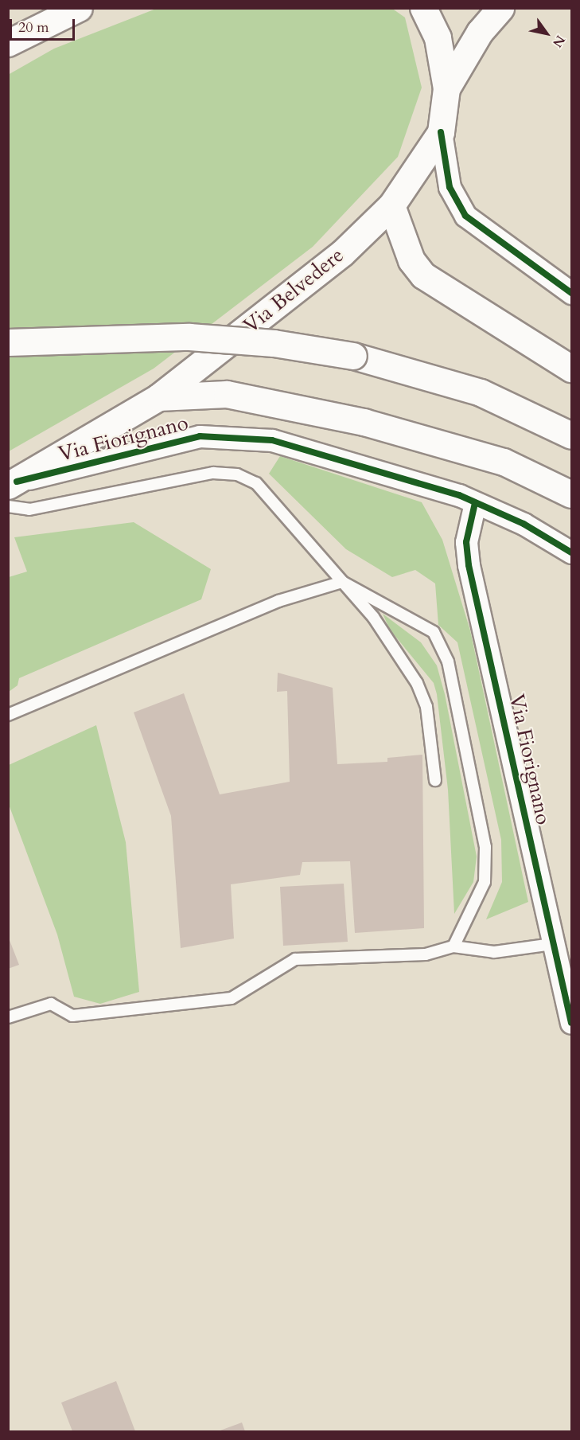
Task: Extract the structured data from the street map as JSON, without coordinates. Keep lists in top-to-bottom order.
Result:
{
  "streets": {
    "main road": ["Via Belvedere"],
    "street": ["Via Fiorignano"]
  },
  "crossings": [
    ["Via Belvedere", "Via Fiorignano"]
  ],
  "scale_bar": "20 m",
  "north": "bottom right"
}
